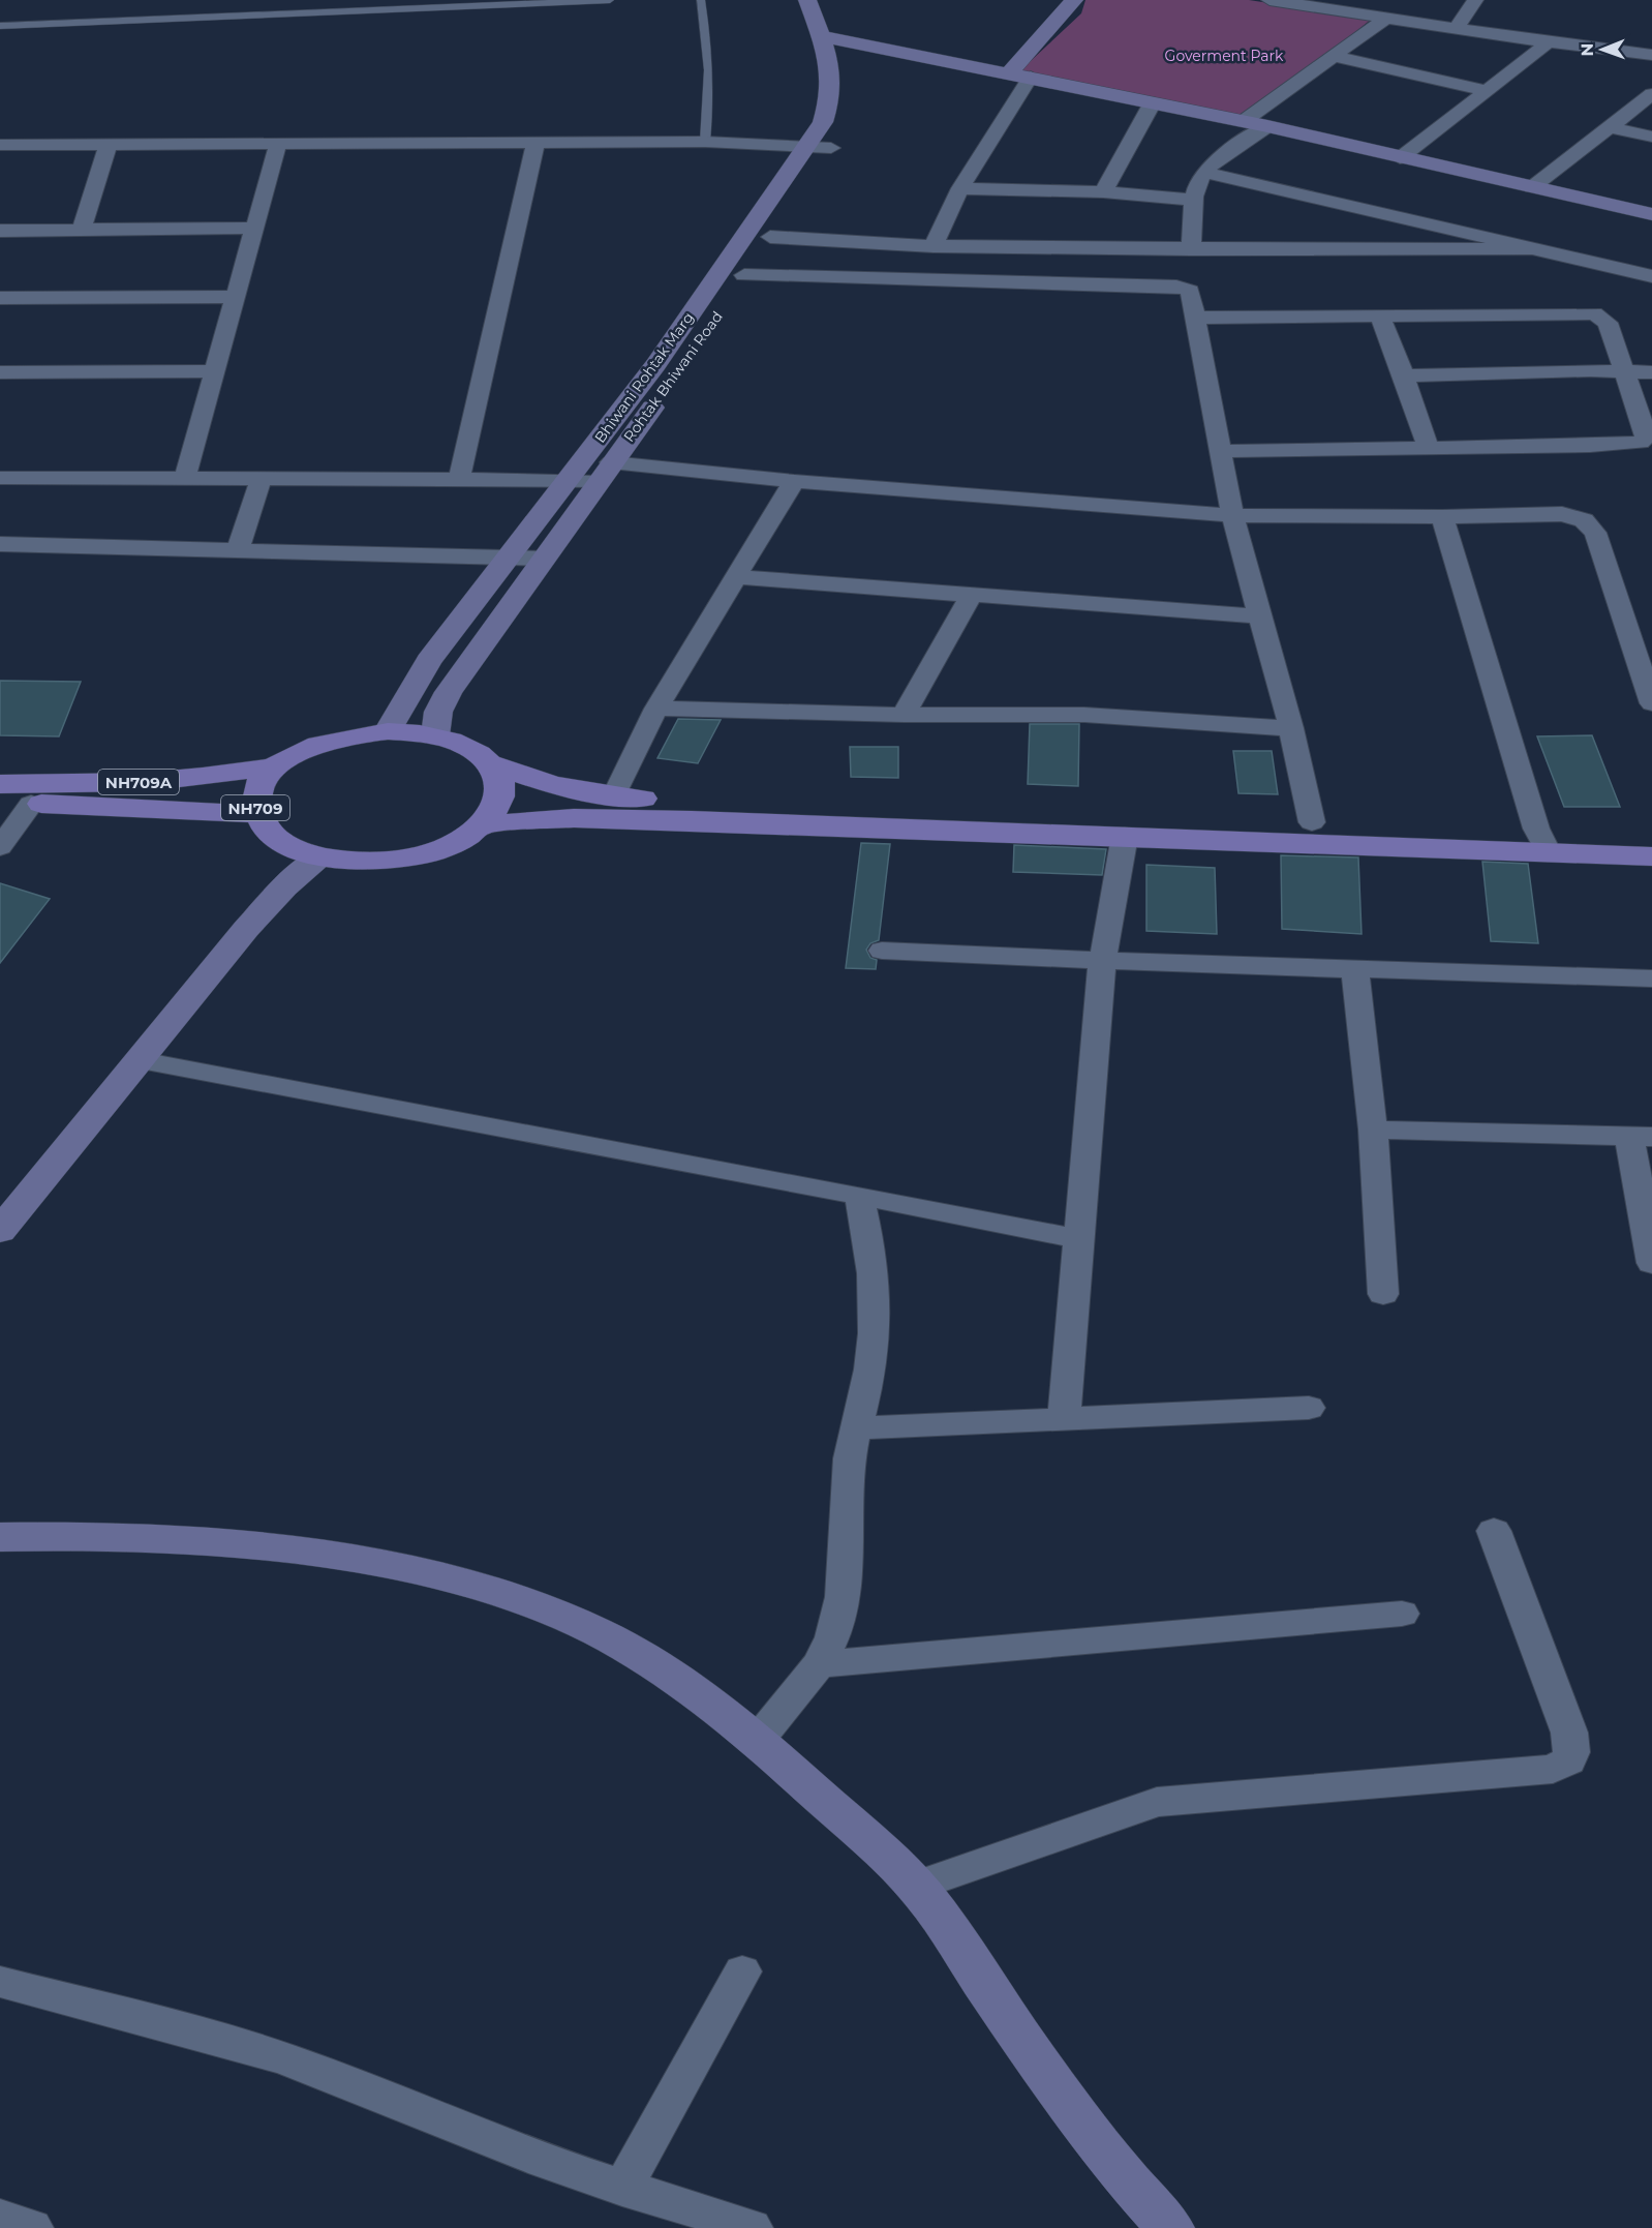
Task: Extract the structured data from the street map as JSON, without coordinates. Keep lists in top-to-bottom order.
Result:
{
  "streets": {
    "main road": [
      "Rohtak Bhiwani Road",
      "Bhiwani Rohtak Marg",
      "NH709A",
      "NH709"
    ]
  },
  "crossings": [
    ["Rohtak Bhiwani Road", "Bhiwani Rohtak Marg"],
    ["Rohtak Bhiwani Road", "NH709"],
    ["Bhiwani Rohtak Marg", "NH709"],
    ["NH709A", "NH709"]
  ],
  "parks": ["Goverment Park"],
  "north": "left"
}
